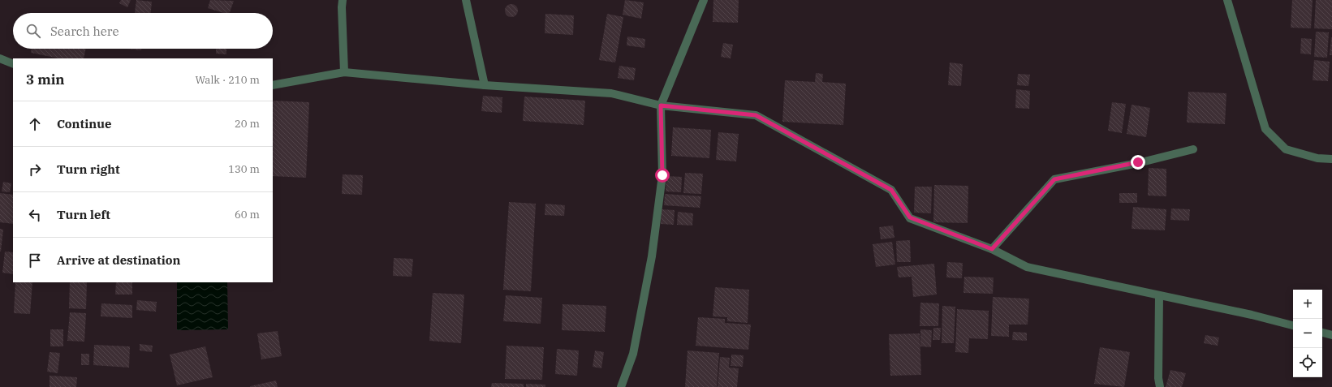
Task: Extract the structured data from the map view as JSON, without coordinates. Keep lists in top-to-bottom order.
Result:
{
  "page": {
    "search": "Search here",
    "heading": ["3 min", "Walk · 210 m"],
    "list": [
      ["Continue", "20 m"],
      ["Turn right", "130 m"],
      ["Turn left", "60 m"],
      "Arrive at destination"
    ],
    "map_buttons": ["+", "−"]
  }
}
